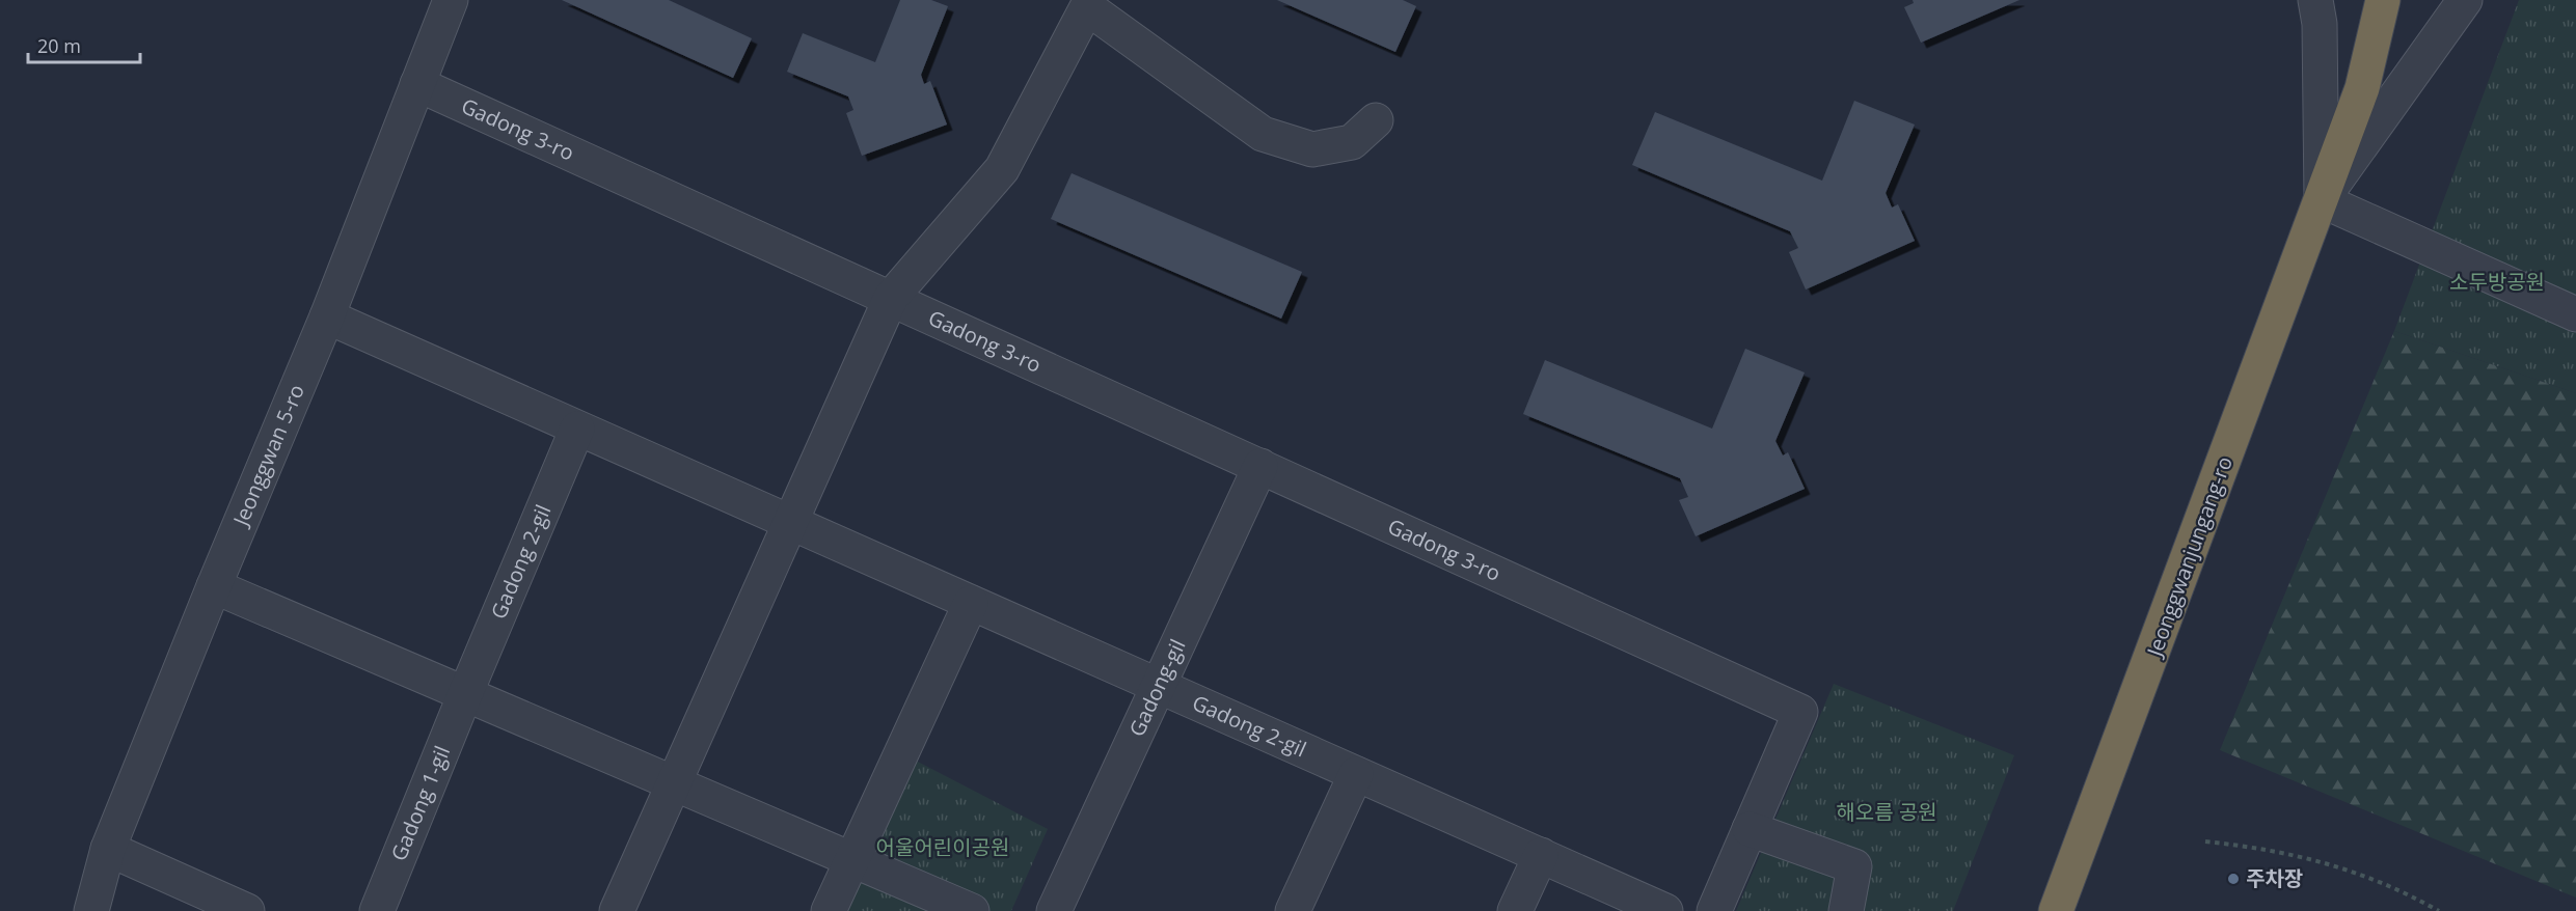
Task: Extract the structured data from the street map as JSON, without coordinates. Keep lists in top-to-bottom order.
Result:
{
  "streets": {
    "highway": ["Jeonggwanjungang-ro"],
    "street": [
      "Gadong 3-ro",
      "Jeonggwan 5-ro",
      "Gadong 2-gil",
      "Gadong-gil",
      "Gadong 1-gil"
    ]
  },
  "crossings": [
    ["Gadong 3-ro", "Jeonggwan 5-ro"],
    ["Gadong 3-ro", "Gadong-gil"],
    ["Jeonggwan 5-ro", "Gadong 2-gil"],
    ["Gadong 2-gil", "Gadong-gil"],
    ["Gadong 2-gil", "Gadong 1-gil"]
  ],
  "parks": ["소두방공원", "해오름 공원", "어울어린이공원"],
  "places": ["주차장"],
  "scale_bar": "20 m"
}
